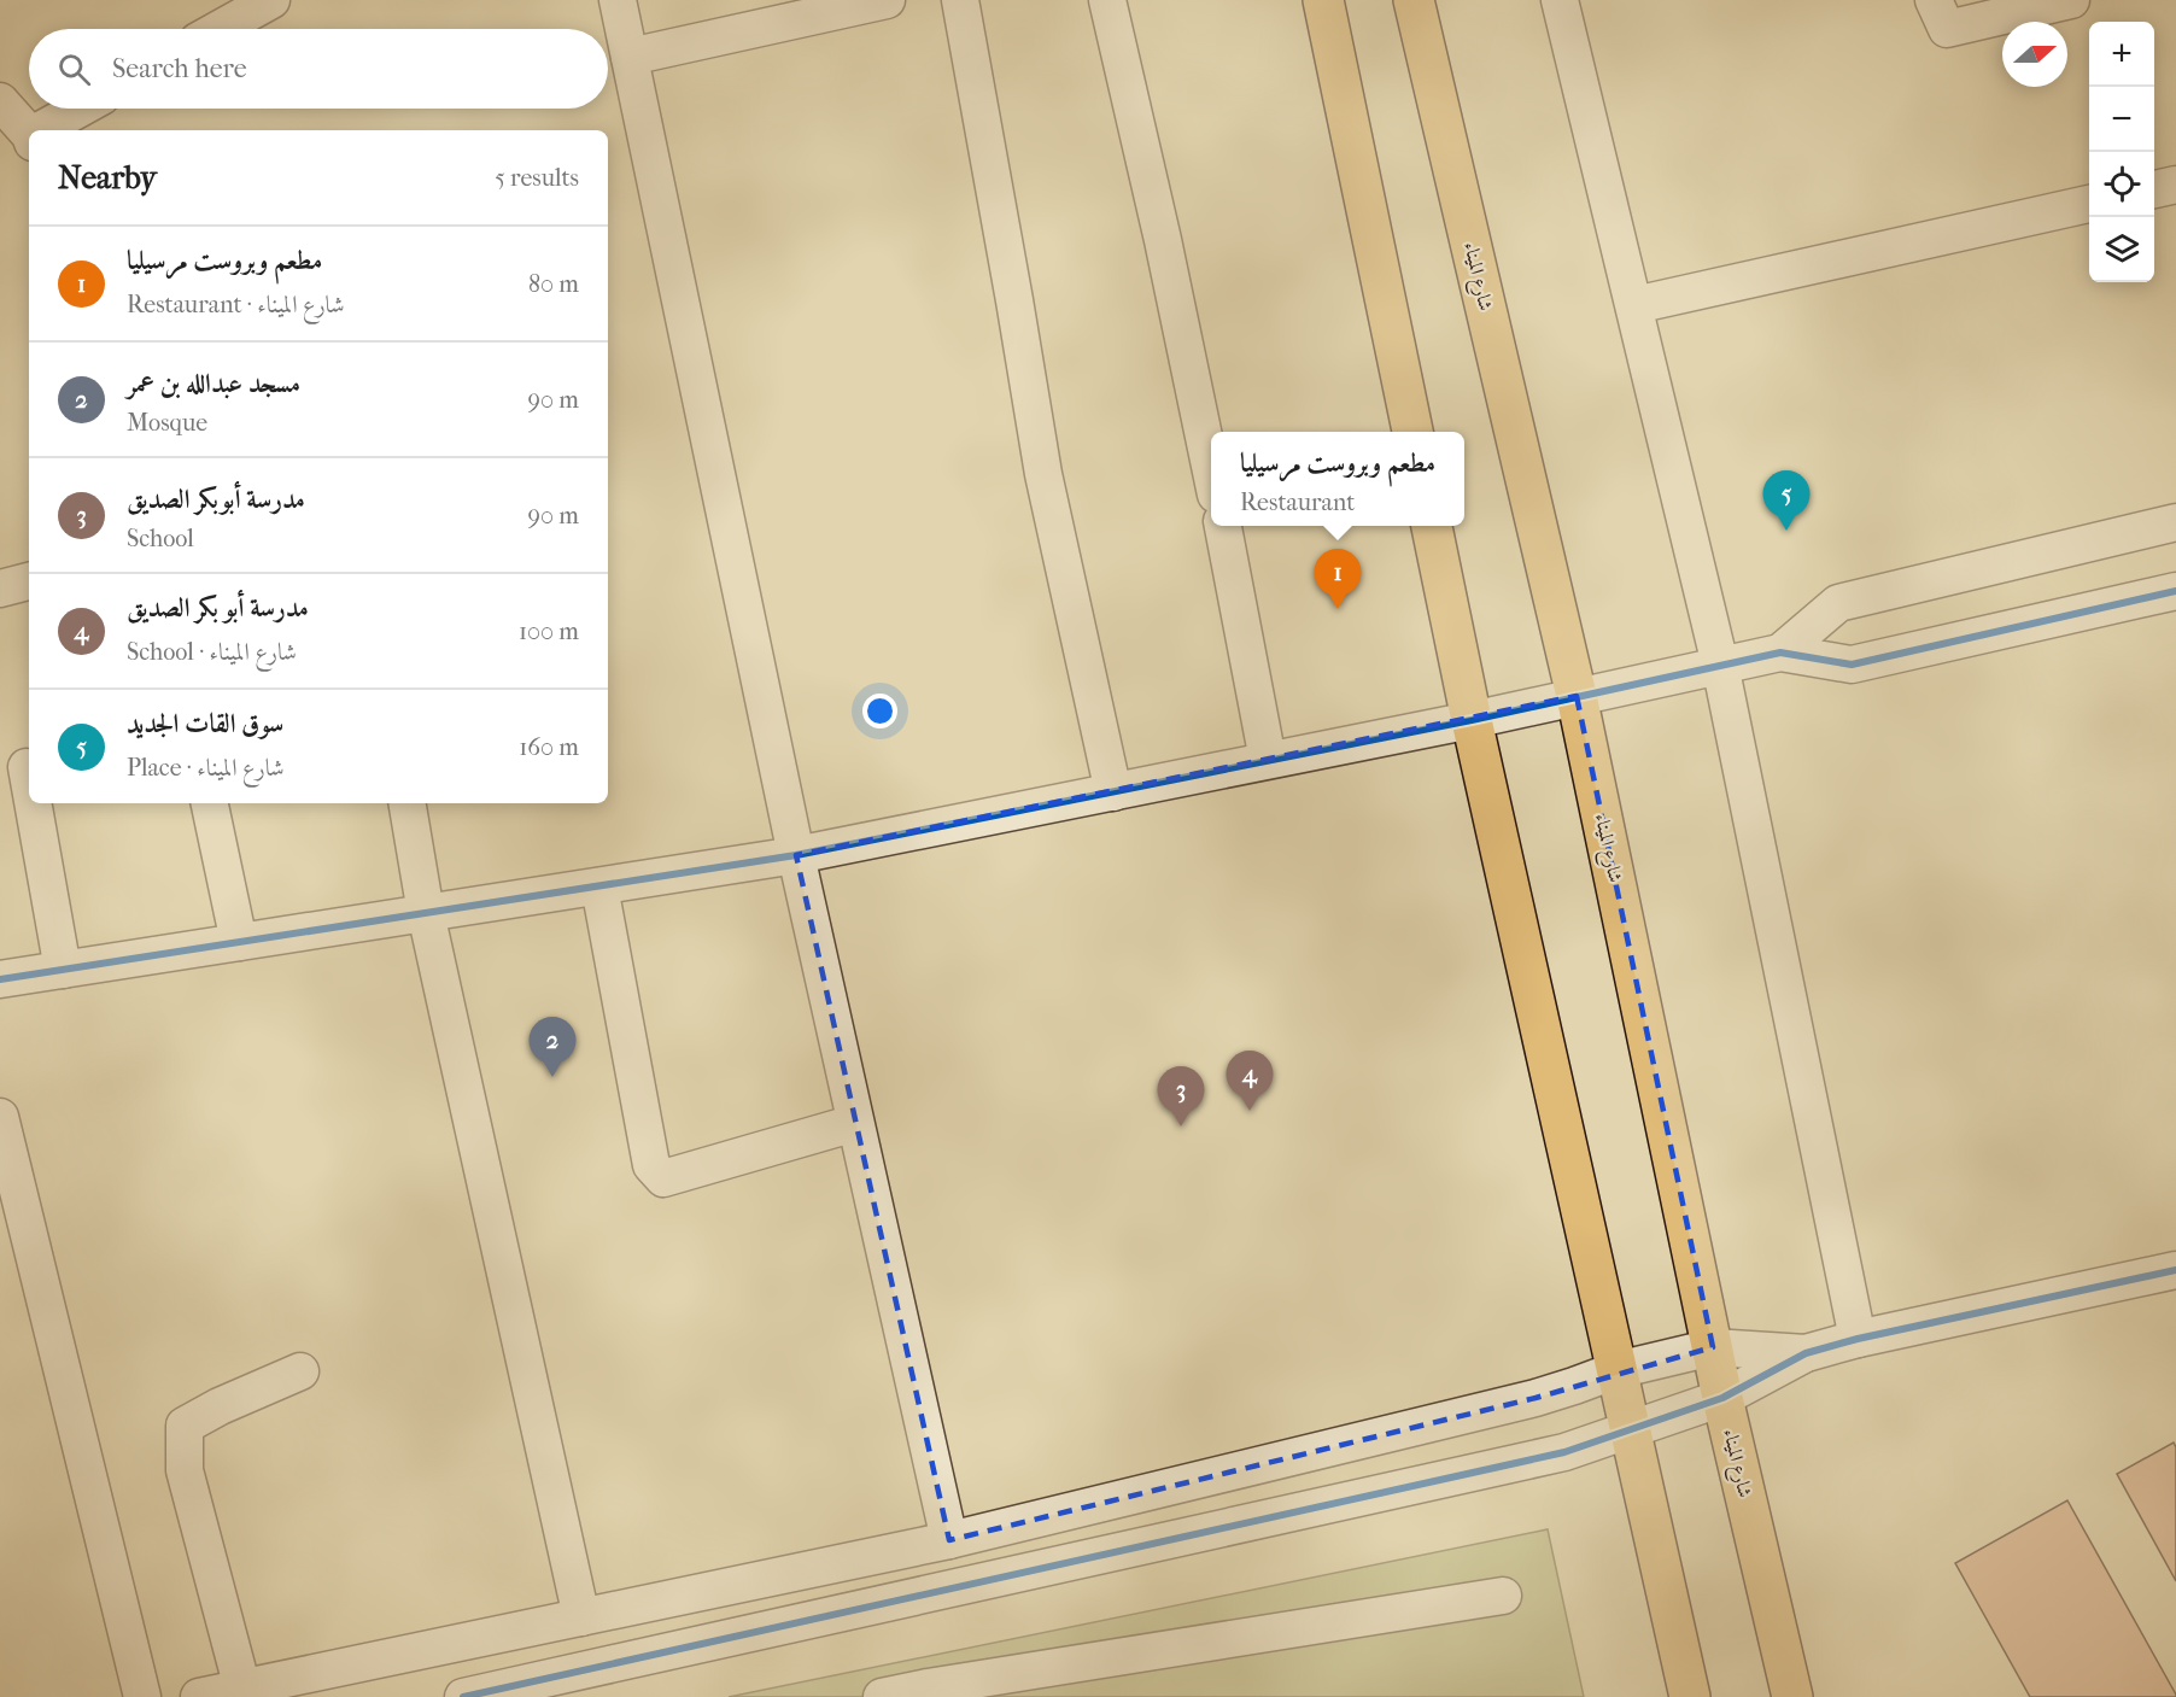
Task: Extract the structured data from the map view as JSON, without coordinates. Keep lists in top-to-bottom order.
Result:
{
  "streets": {
    "highway": ["شارع الميناء"]
  },
  "north": "right",
  "page": {
    "map_buttons": ["+", "−"],
    "search": "Search here",
    "heading": ["Nearby", "5 results"],
    "list": [
      {
        "mark": "1",
        "name": "مطعم وبروست مرسيليا",
        "note": "Restaurant · شارع الميناء",
        "value": "80 m"
      },
      {
        "mark": "2",
        "name": "مسجد عبدالله بن عمر",
        "note": "Mosque",
        "value": "90 m"
      },
      {
        "mark": "3",
        "name": "مدرسة أبوبكر الصديق",
        "note": "School",
        "value": "90 m"
      },
      {
        "mark": "4",
        "name": "مدرسة أبو بكر الصديق",
        "note": "School · شارع الميناء",
        "value": "100 m"
      },
      {
        "mark": "5",
        "name": "سوق القات الجديد",
        "note": "Place · شارع الميناء",
        "value": "160 m"
      }
    ],
    "popup": ["مطعم وبروست مرسيليا", "Restaurant"],
    "pins": [
      "5",
      "1",
      "2",
      "4",
      "3"
    ]
  }
}
